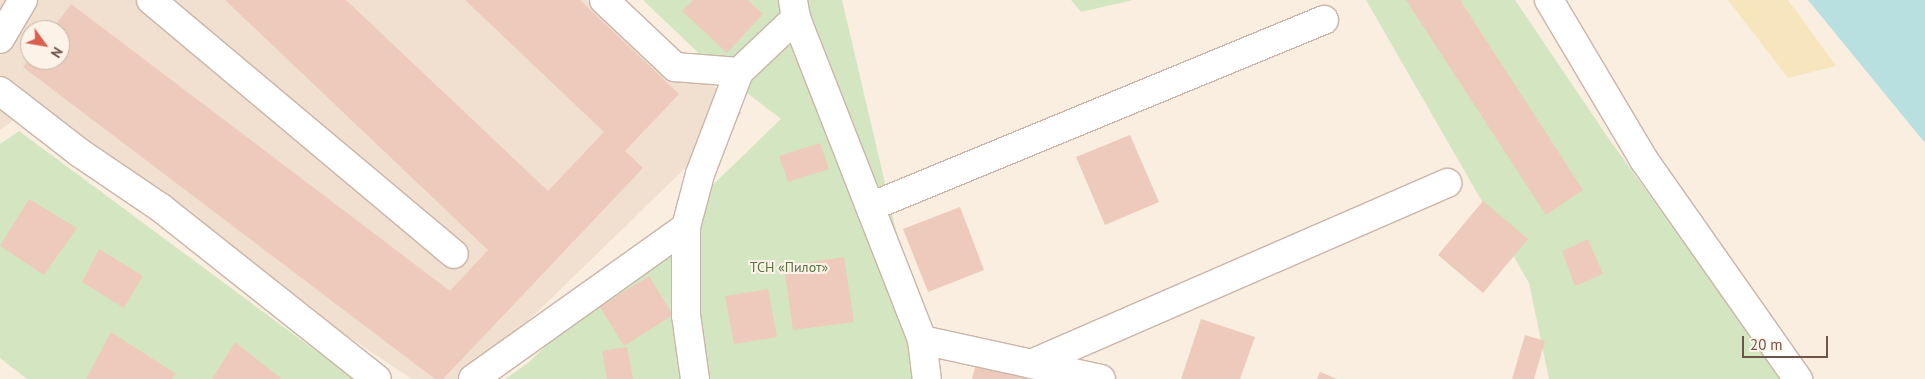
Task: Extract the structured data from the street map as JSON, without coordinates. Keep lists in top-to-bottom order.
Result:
{
  "parks": ["ТСН «Пилот»"],
  "scale_bar": "20 m",
  "north": "bottom right"
}
